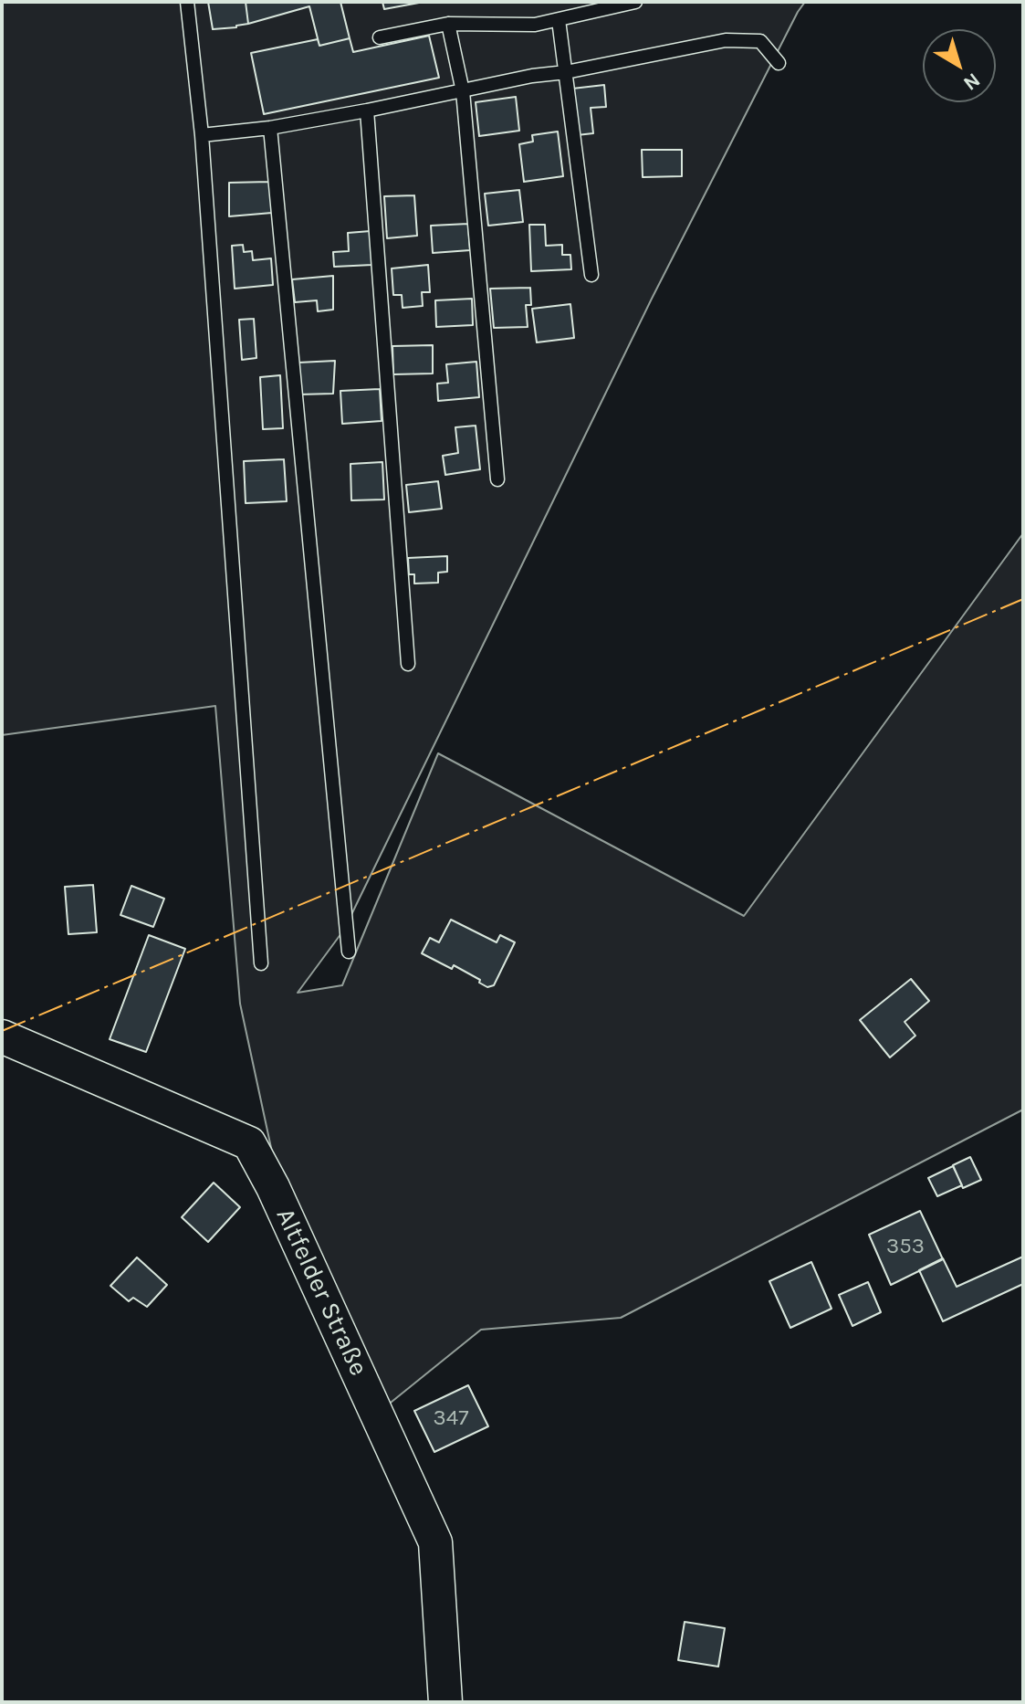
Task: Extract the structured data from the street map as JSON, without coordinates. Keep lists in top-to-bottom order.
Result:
{
  "streets": {
    "street": ["Altfelder Straße"]
  },
  "house_numbers": ["353", "347"],
  "north": "bottom right"
}
